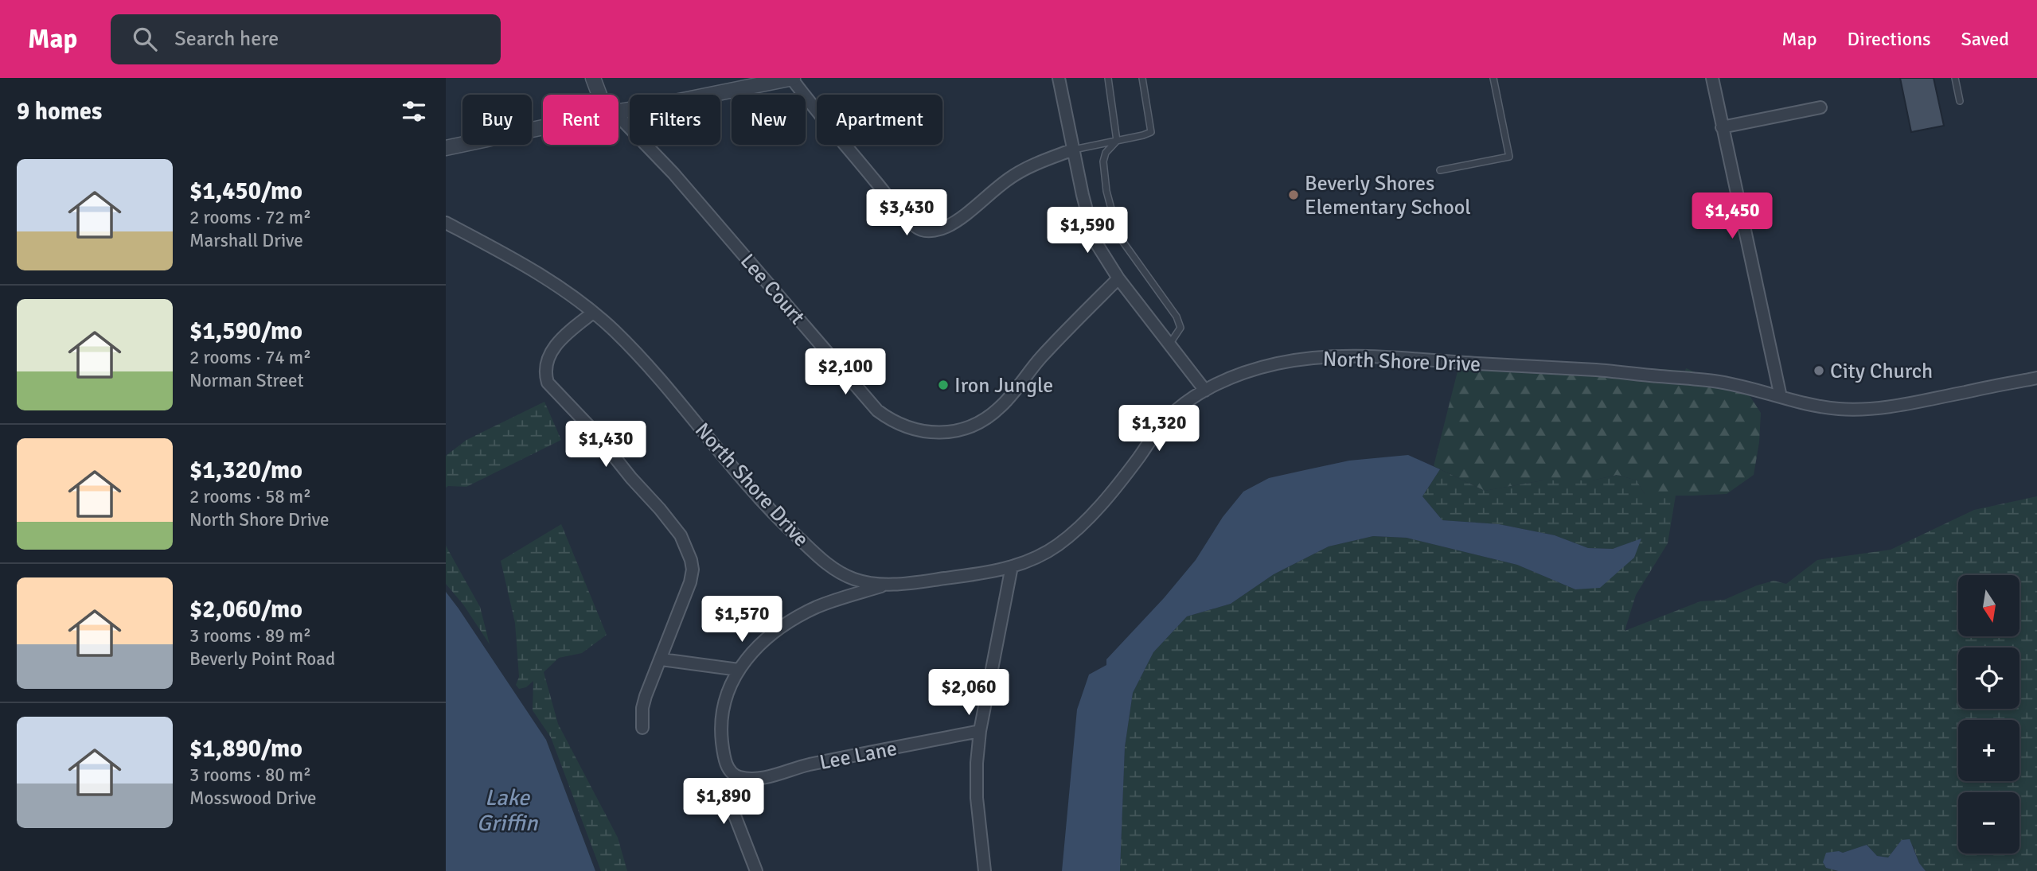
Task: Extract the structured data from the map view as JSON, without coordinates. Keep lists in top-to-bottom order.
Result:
{
  "streets": {
    "street": ["Lee Court", "North Shore Drive", "Lee Lane"]
  },
  "water": ["Lake Griffin"],
  "places": ["Beverly Shores Elementary School", "City Church", "Iron Jungle"],
  "north": "bottom",
  "page": {
    "header": "Map",
    "search": "Search here",
    "nav": ["Map", "Directions", "Saved"],
    "heading": "9 homes",
    "chip": [
      "Buy",
      "Rent",
      "Filters",
      "New",
      "Apartment"
    ],
    "list": [
      {
        "name": "$1,450/mo",
        "note": "2 rooms · 72 m² · Marshall Drive"
      },
      {
        "name": "$1,590/mo",
        "note": "2 rooms · 74 m² · Norman Street"
      },
      {
        "name": "$1,320/mo",
        "note": "2 rooms · 58 m² · North Shore Drive"
      },
      {
        "name": "$2,060/mo",
        "note": "3 rooms · 89 m² · Beverly Point Road"
      },
      {
        "name": "$1,890/mo",
        "note": "3 rooms · 80 m² · Mosswood Drive"
      }
    ],
    "price": [
      "$3,430",
      "$1,450",
      "$1,590",
      "$2,100",
      "$1,320",
      "$1,430",
      "$1,570",
      "$2,060",
      "$1,890"
    ],
    "map_buttons": ["+", "−"]
  }
}
